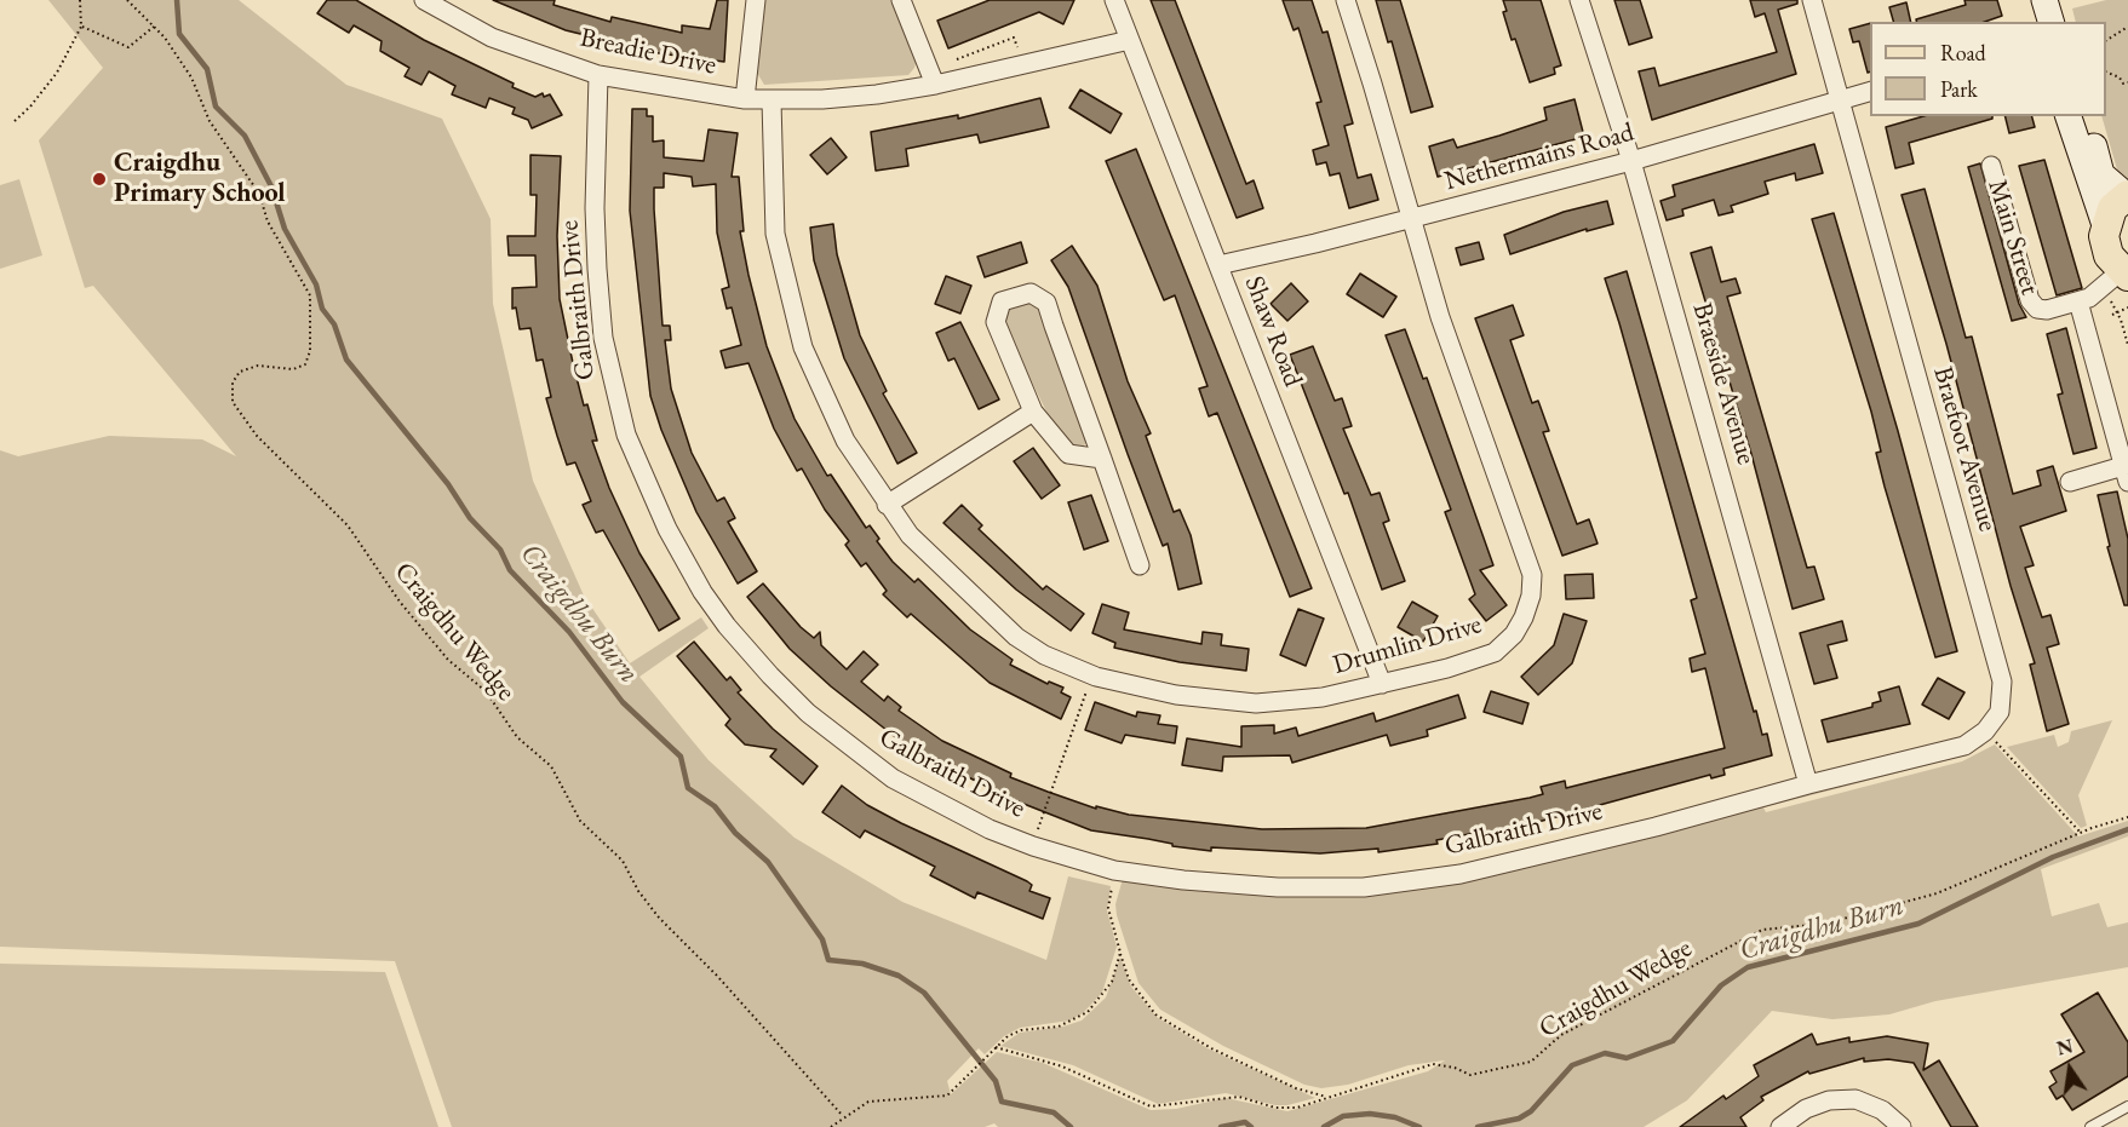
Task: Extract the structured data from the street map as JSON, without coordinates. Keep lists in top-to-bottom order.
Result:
{
  "streets": {
    "street": [
      "Breadie Drive",
      "Nethermains Road",
      "Main Street",
      "Galbraith Drive",
      "Shaw Road",
      "Braeside Avenue",
      "Braefoot Avenue",
      "Drumlin Drive"
    ],
    "path": ["Craigdhu Wedge"]
  },
  "crossings": [
    ["Breadie Drive", "Galbraith Drive"],
    ["Breadie Drive", "Shaw Road"],
    ["Breadie Drive", "Drumlin Drive"],
    ["Nethermains Road", "Shaw Road"],
    ["Nethermains Road", "Braeside Avenue"],
    ["Nethermains Road", "Braefoot Avenue"],
    ["Nethermains Road", "Drumlin Drive"],
    ["Galbraith Drive", "Braeside Avenue"],
    ["Galbraith Drive", "Braefoot Avenue"],
    ["Galbraith Drive", "Craigdhu Wedge"],
    ["Shaw Road", "Drumlin Drive"],
    ["Braeside Avenue", "Braefoot Avenue"]
  ],
  "water": ["Craigdhu Burn"],
  "places": ["Craigdhu Primary School"],
  "legend": ["Road", "Park"],
  "north": "top"
}
